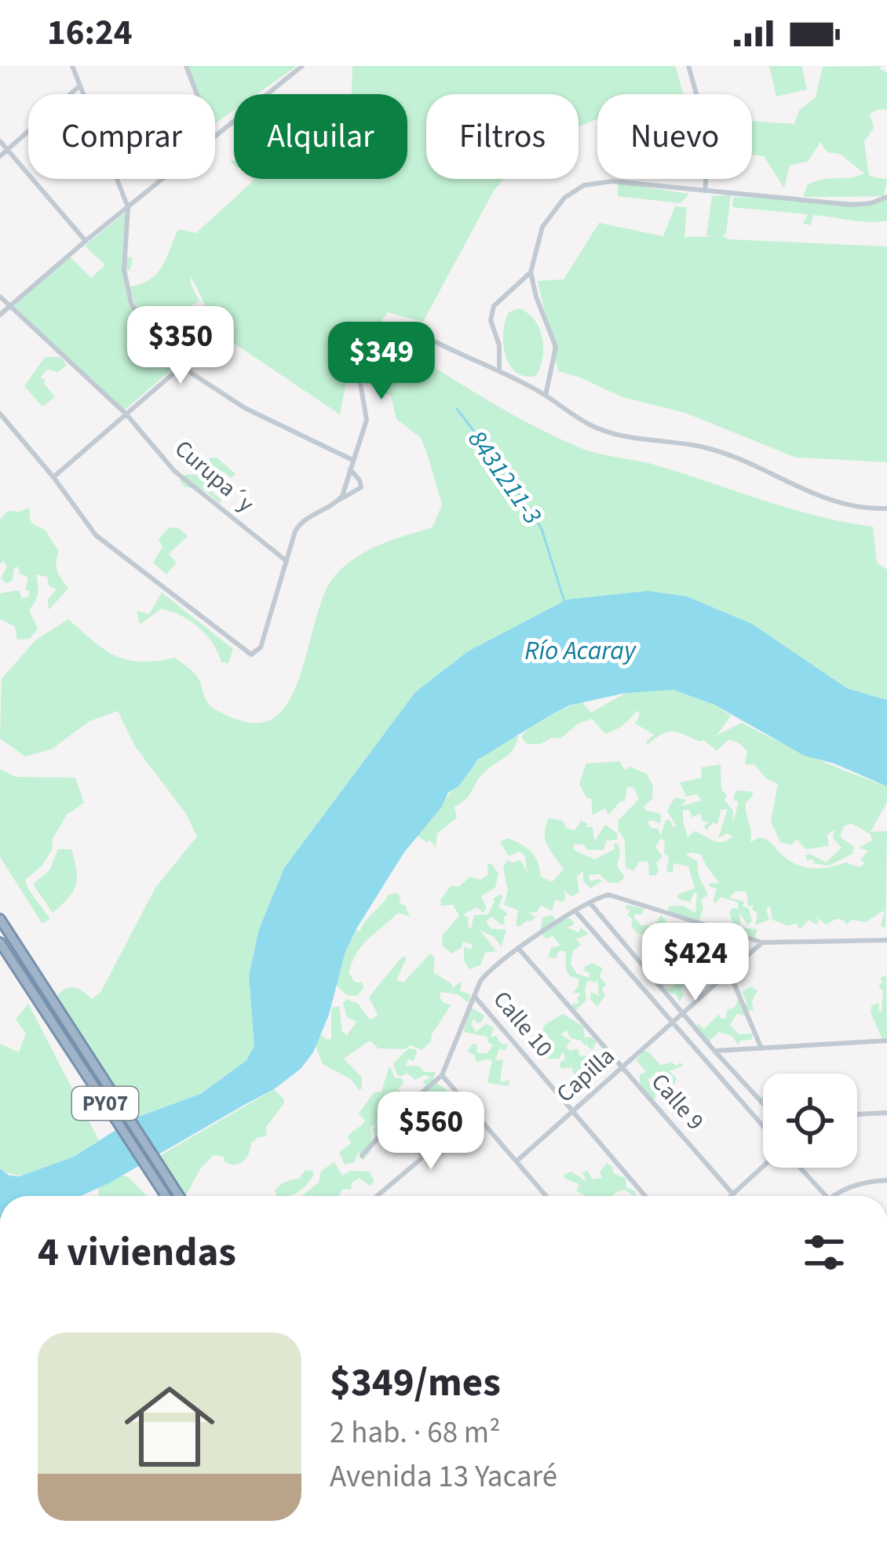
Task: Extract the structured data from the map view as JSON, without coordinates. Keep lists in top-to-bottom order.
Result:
{
  "streets": {
    "highway": ["PY07"],
    "street": [
      "Curupa´y",
      "Calle 10",
      "Capilla",
      "Calle 9"
    ]
  },
  "crossings": [
    ["Calle 10", "Capilla"],
    ["Capilla", "Calle 9"]
  ],
  "water": ["8431211-3", "Río Acaray"],
  "page": {
    "status": "16:24",
    "chip": [
      "Comprar",
      "Alquilar",
      "Filtros",
      "Nuevo"
    ],
    "price": [
      "$350",
      "$349",
      "$424",
      "$560"
    ],
    "heading": "4 viviendas",
    "list": [
      {
        "name": "$349/mes",
        "note": "2 hab. · 68 m² · Avenida 13 Yacaré"
      }
    ]
  }
}
